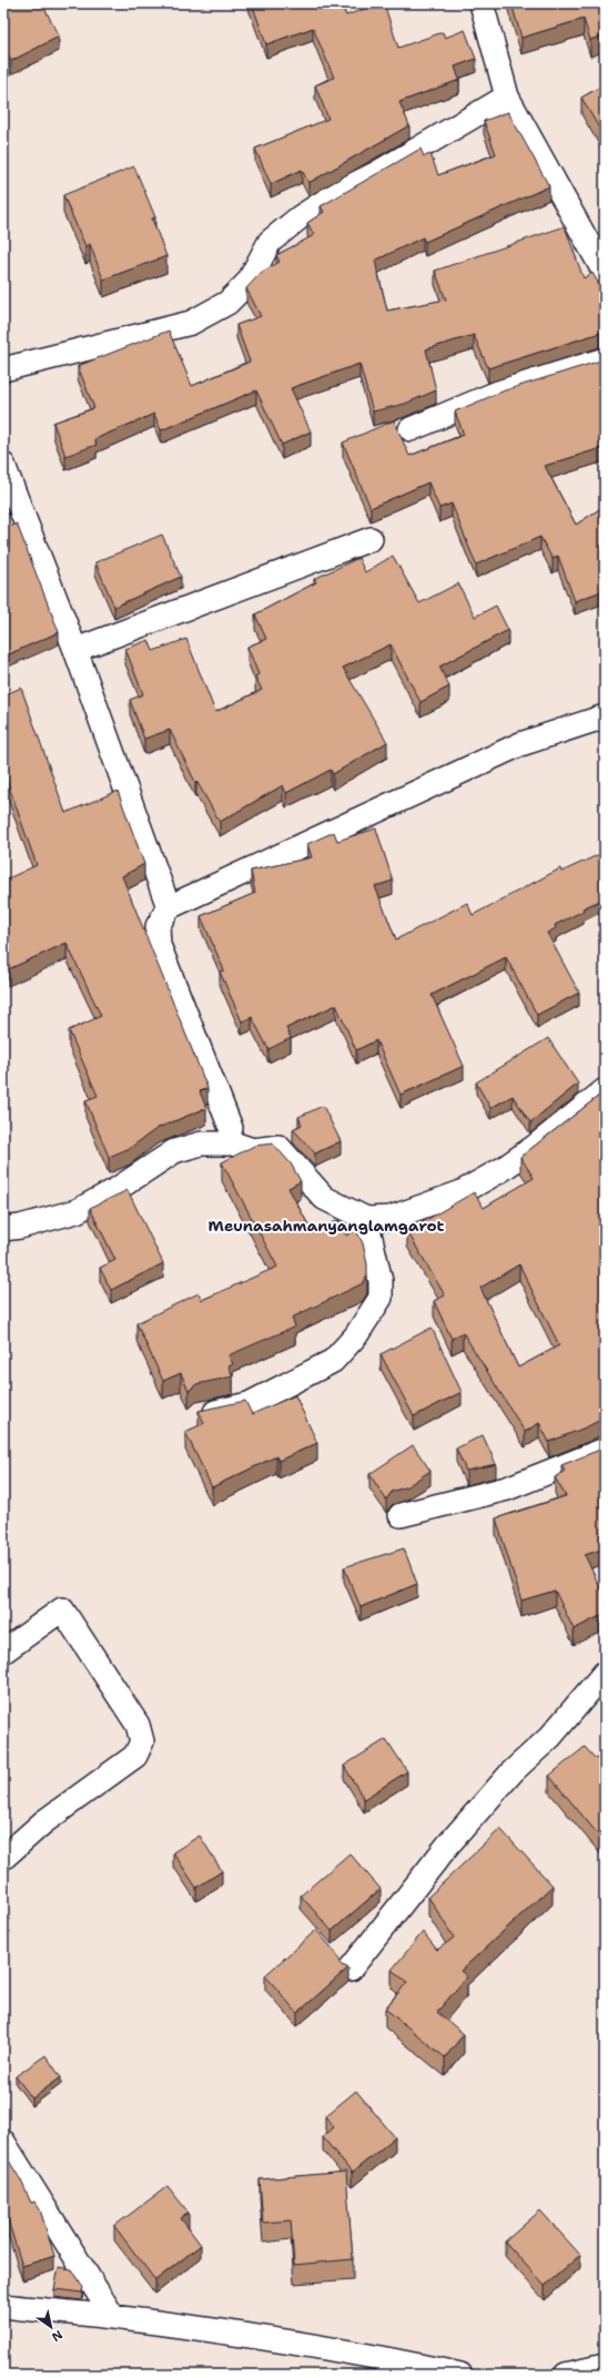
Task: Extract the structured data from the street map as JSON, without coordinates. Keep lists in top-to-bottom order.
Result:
{
  "districts": ["Meunasahmanyanglamgarot"],
  "north": "bottom right"
}
